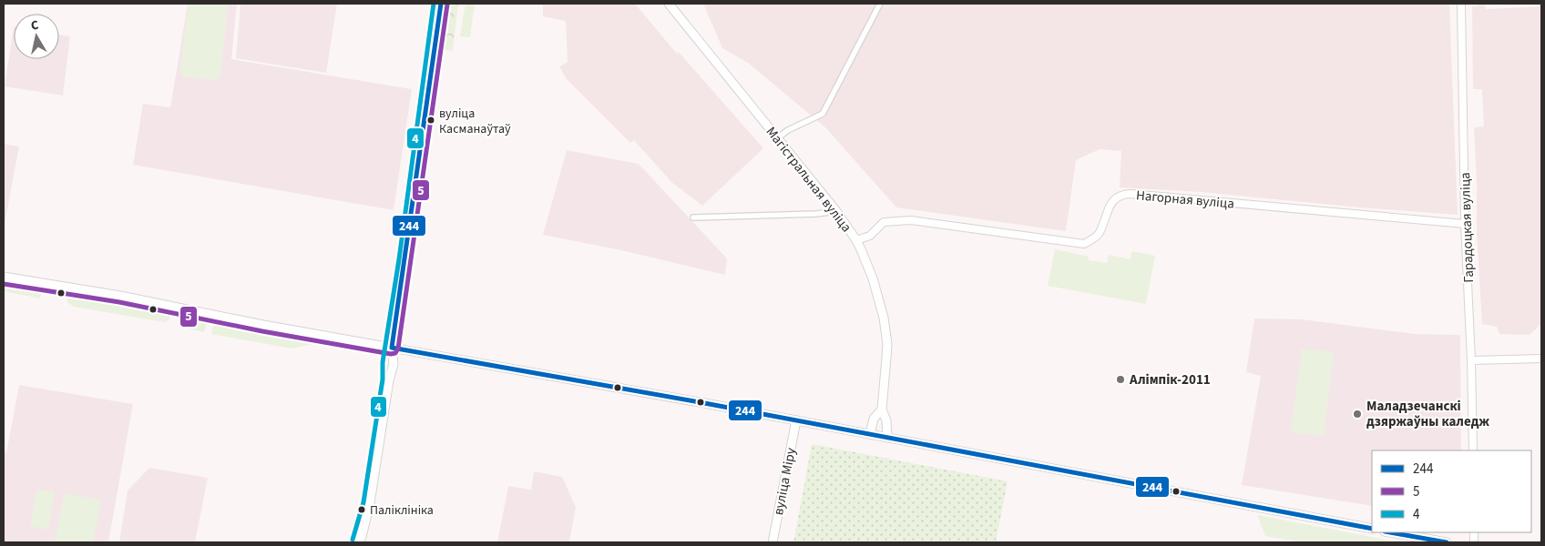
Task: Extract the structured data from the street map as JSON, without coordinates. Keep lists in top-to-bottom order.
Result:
{
  "streets": {
    "main road": ["Магістральная вуліца", "вуліца Міру"],
    "street": ["Нагорная вуліца", "Гарадоцкая вуліца"]
  },
  "crossings": [
    ["Магістральная вуліца", "Нагорная вуліца"],
    ["Нагорная вуліца", "Гарадоцкая вуліца"]
  ],
  "places": [
    "вуліца Касманаўтаў",
    "Алімпік-2011",
    "Маладзечанскі дзяржаўны каледж",
    "Паліклініка"
  ],
  "lines": ["transit line 244", "transit line 4", "transit line 5"],
  "legend": ["244", "5", "4"],
  "north": "top"
}
